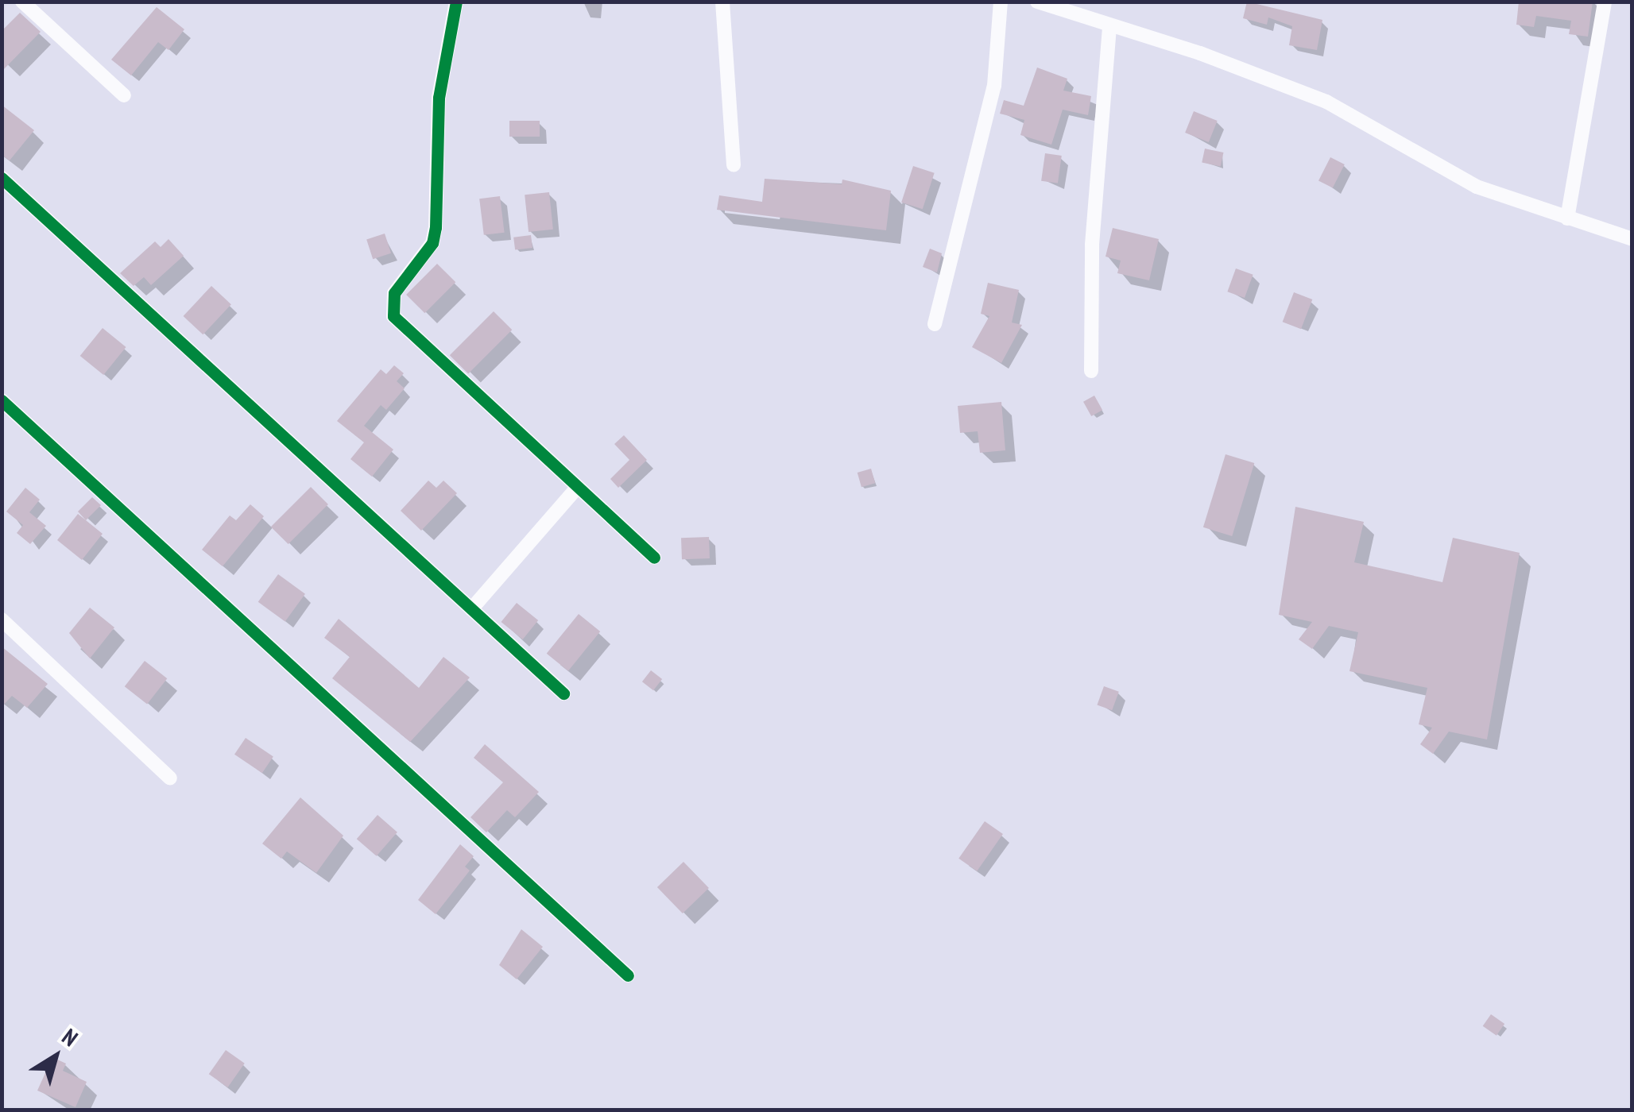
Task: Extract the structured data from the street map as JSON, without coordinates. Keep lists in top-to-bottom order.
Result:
{
  "north": "top right"
}
